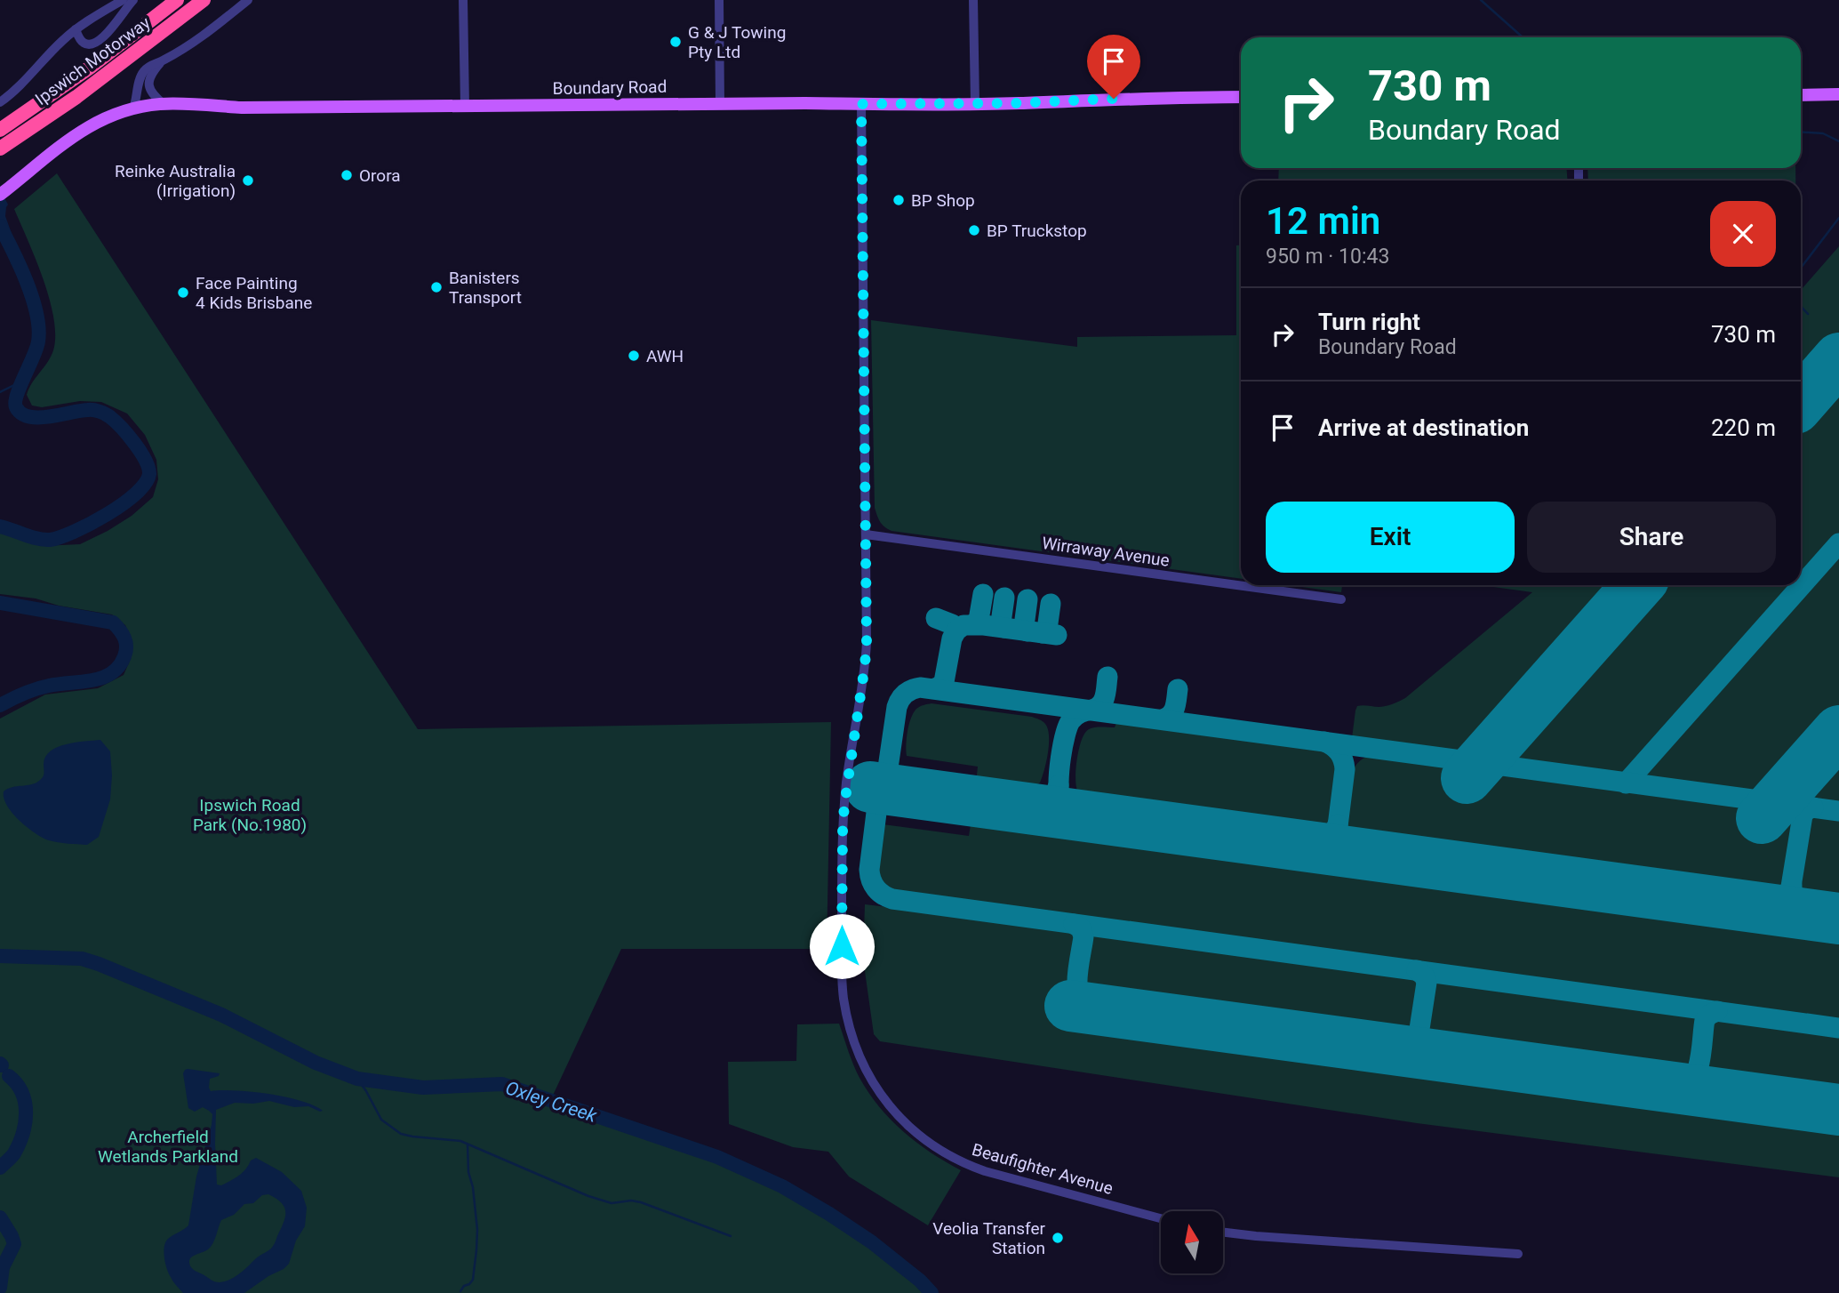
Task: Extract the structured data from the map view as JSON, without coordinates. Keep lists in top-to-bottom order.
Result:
{
  "streets": {
    "highway": ["Ipswich Motorway"],
    "main road": ["Boundary Road"],
    "street": ["Wirraway Avenue", "Beaufighter Avenue"]
  },
  "crossings": [
    ["Boundary Road", "Beaufighter Avenue"],
    ["Wirraway Avenue", "Beaufighter Avenue"]
  ],
  "water": ["Oxley Creek"],
  "parks": ["Ipswich Road Park (No.1980)", "Archerfield Wetlands Parkland"],
  "places": [
    "G & J Towing Pty Ltd",
    "Orora",
    "Reinke Australia (Irrigation)",
    "BP Shop",
    "BP Truckstop",
    "Banisters Transport",
    "Face Painting 4 Kids Brisbane",
    "AWH",
    "Veolia Transfer Station"
  ],
  "north": "top",
  "page": {
    "turn": ["730 m", "Boundary Road"],
    "heading": ["12 min", "950 m · 10:43"],
    "list": [
      {
        "name": "Turn right",
        "note": "Boundary Road",
        "value": "730 m"
      },
      {
        "name": "Arrive at destination",
        "value": "220 m"
      }
    ],
    "buttons": ["Exit", "Share"]
  }
}
